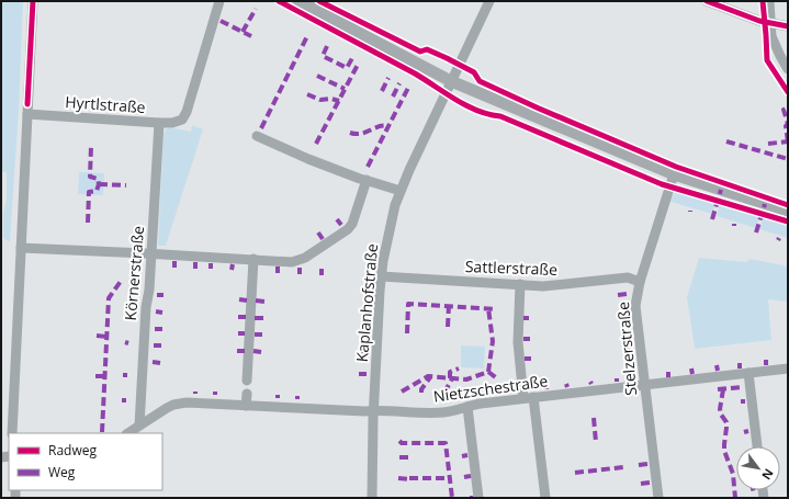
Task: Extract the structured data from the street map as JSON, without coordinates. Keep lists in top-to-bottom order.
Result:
{
  "streets": {
    "street": [
      "Hyrtlstraße",
      "Sattlerstraße",
      "Körnerstraße",
      "Kaplanhofstraße",
      "Stelzerstraße",
      "Nietzschestraße"
    ]
  },
  "crossings": [
    ["Hyrtlstraße", "Körnerstraße"],
    ["Sattlerstraße", "Kaplanhofstraße"],
    ["Sattlerstraße", "Stelzerstraße"],
    ["Körnerstraße", "Nietzschestraße"],
    ["Kaplanhofstraße", "Nietzschestraße"],
    ["Stelzerstraße", "Nietzschestraße"]
  ],
  "legend": ["Radweg", "Weg"],
  "north": "bottom right"
}
